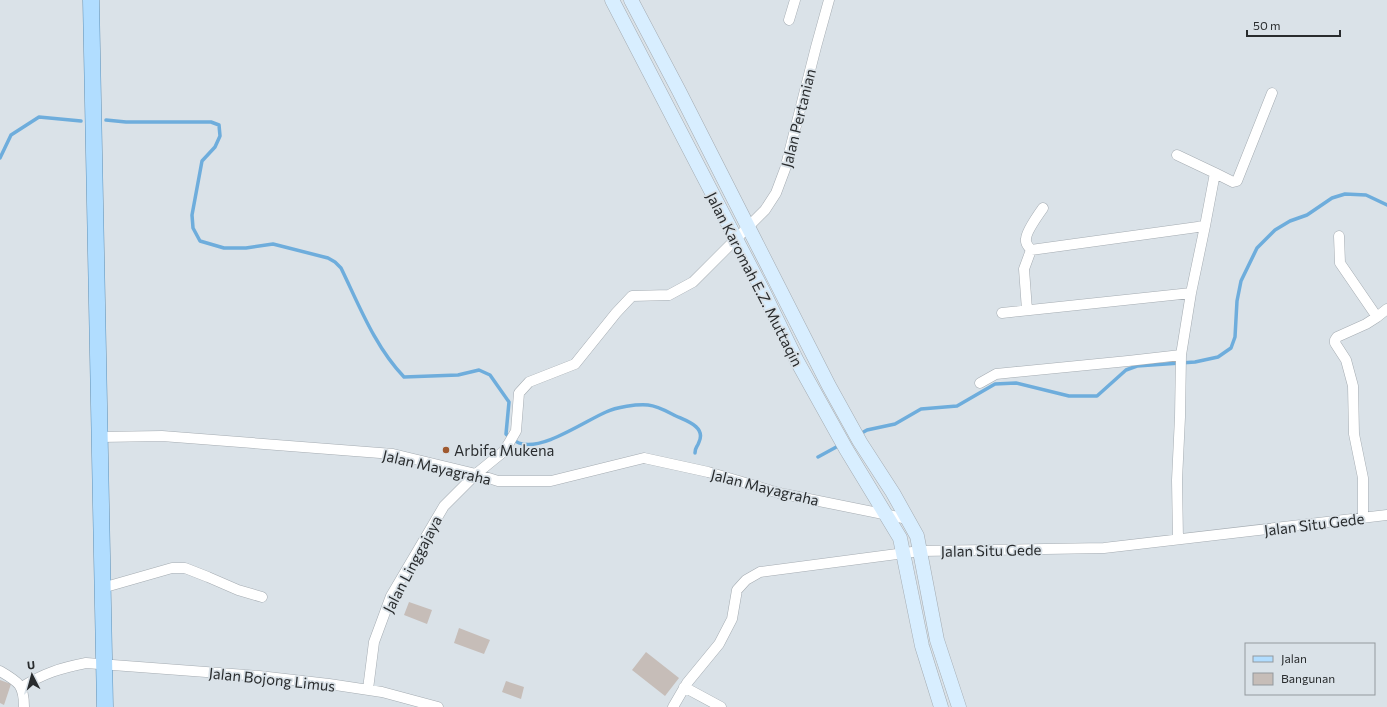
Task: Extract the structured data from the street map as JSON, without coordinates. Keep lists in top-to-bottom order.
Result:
{
  "streets": {
    "street": [
      "Jalan Pertanian",
      "Jalan Karomah E.Z. Muttaqin",
      "Jalan Mayagraha",
      "Jalan Situ Gede",
      "Jalan Linggajaya",
      "Jalan Bojong Limus"
    ]
  },
  "crossings": [
    ["Jalan Pertanian", "Jalan Karomah E.Z. Muttaqin"],
    ["Jalan Pertanian", "Jalan Linggajaya"],
    ["Jalan Karomah E.Z. Muttaqin", "Jalan Mayagraha"],
    ["Jalan Karomah E.Z. Muttaqin", "Jalan Situ Gede"],
    ["Jalan Mayagraha", "Jalan Linggajaya"],
    ["Jalan Linggajaya", "Jalan Bojong Limus"]
  ],
  "places": ["Arbifa Mukena"],
  "legend": ["Jalan", "Bangunan"],
  "scale_bar": "50 m",
  "north": "top"
}
